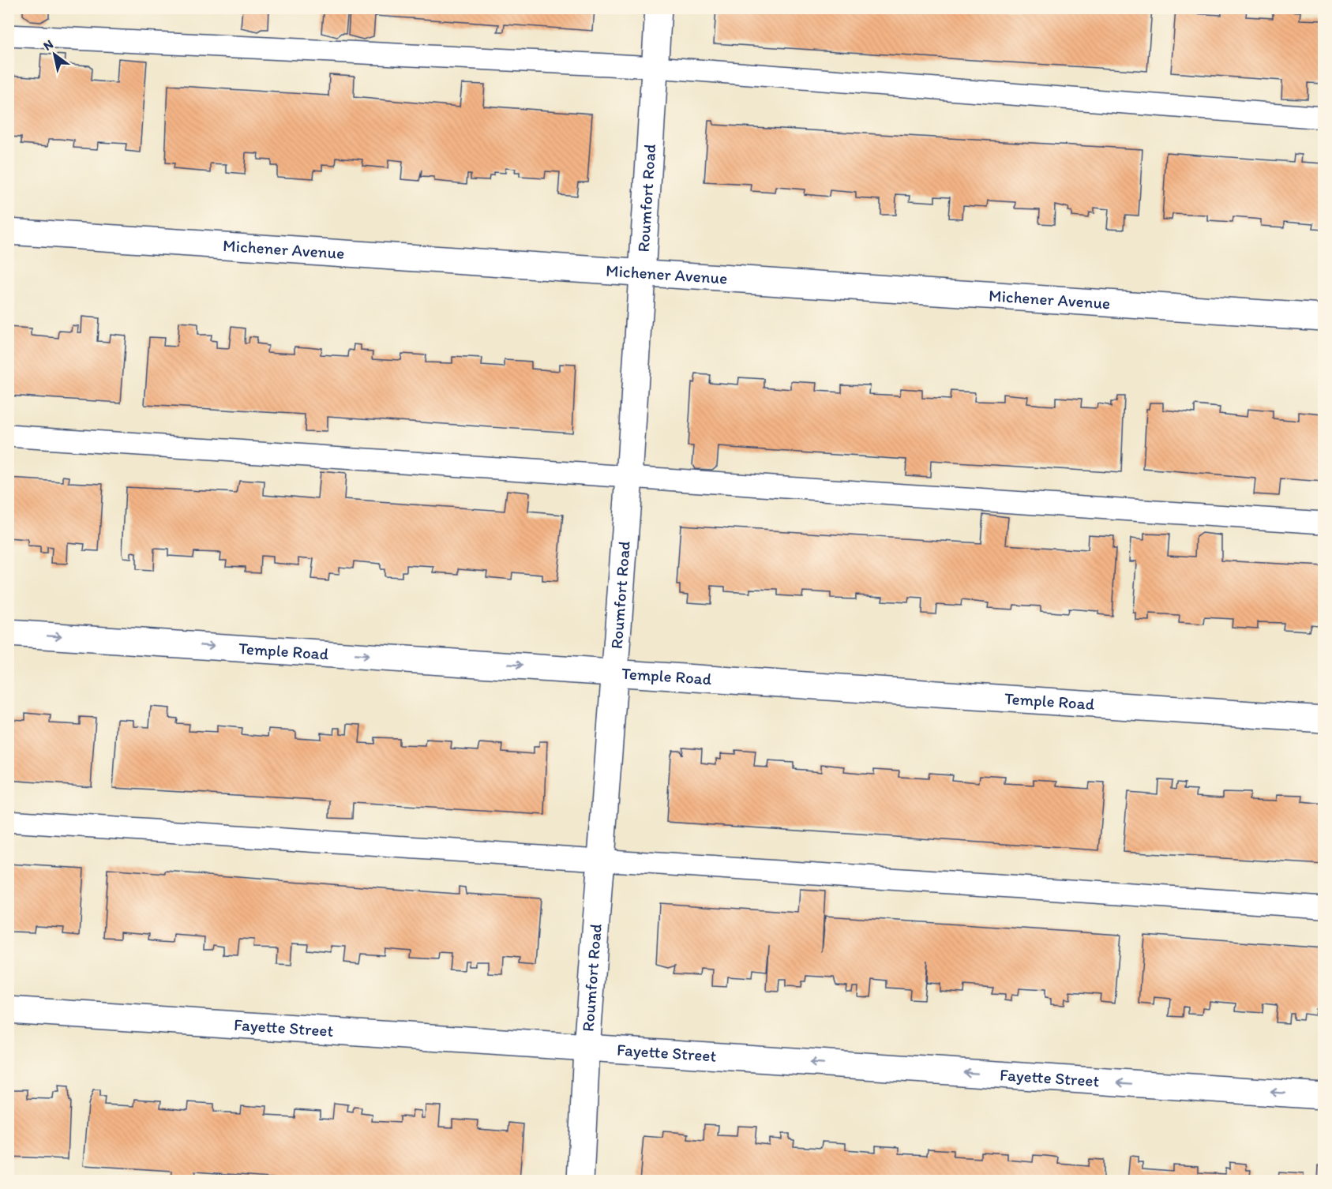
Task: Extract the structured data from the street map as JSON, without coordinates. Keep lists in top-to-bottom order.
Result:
{
  "streets": {
    "street": [
      "Roumfort Road",
      "Michener Avenue",
      "Temple Road",
      "Fayette Street"
    ]
  },
  "crossings": [
    ["Roumfort Road", "Michener Avenue"],
    ["Roumfort Road", "Temple Road"],
    ["Roumfort Road", "Fayette Street"]
  ],
  "one_way": ["Temple Road", "Fayette Street"],
  "north": "top left"
}
